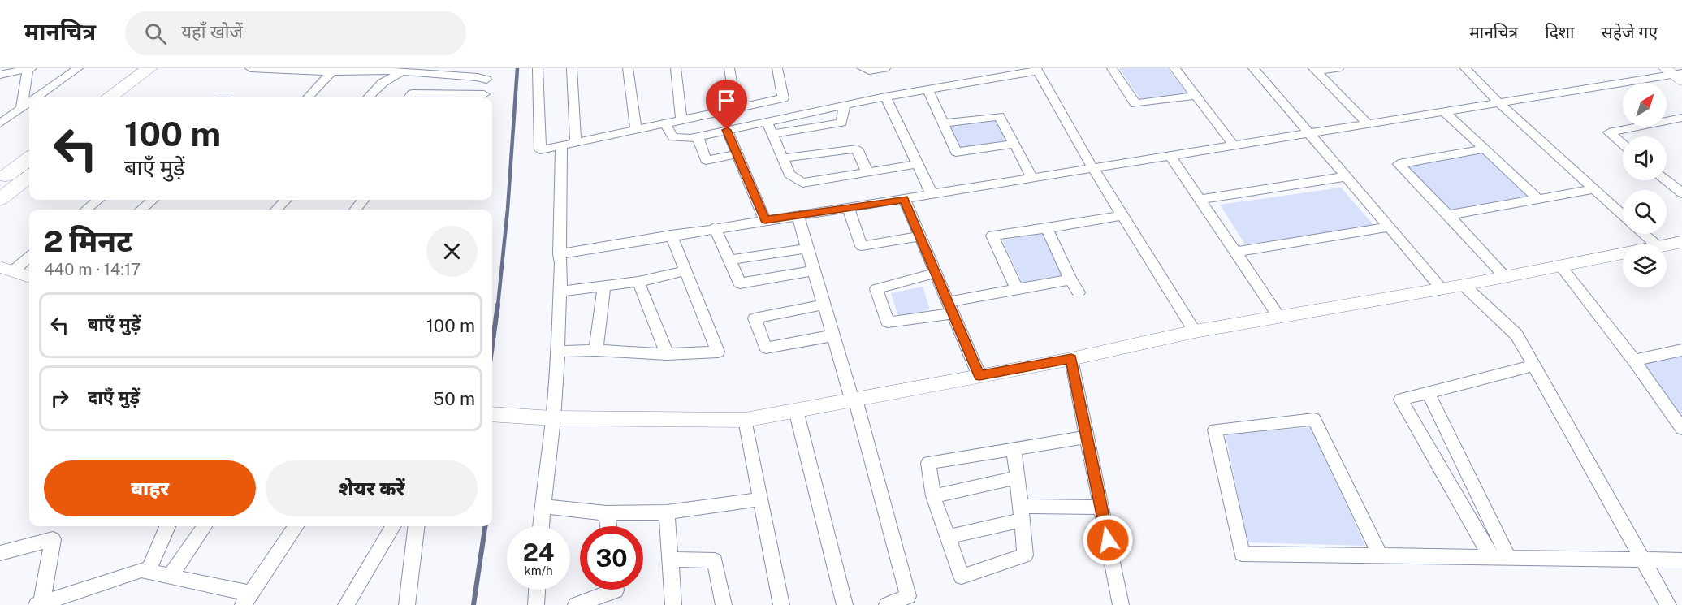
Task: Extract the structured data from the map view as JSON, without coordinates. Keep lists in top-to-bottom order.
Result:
{
  "north": "top right",
  "page": {
    "header": "मानचित्र",
    "search": "यहाँ खोजें",
    "nav": ["मानचित्र", "दिशा", "सहेजे गए"],
    "turn": ["100 m", "बाएँ मुड़ें"],
    "heading": ["2 मिनट", "440 m · 14:17"],
    "list": [
      {
        "name": "बाएँ मुड़ें",
        "value": "100 m"
      },
      {
        "name": "दाएँ मुड़ें",
        "value": "50 m"
      }
    ],
    "buttons": ["बाहर", "शेयर करें"],
    "speed": "24 km/h",
    "limit": "30"
  }
}
